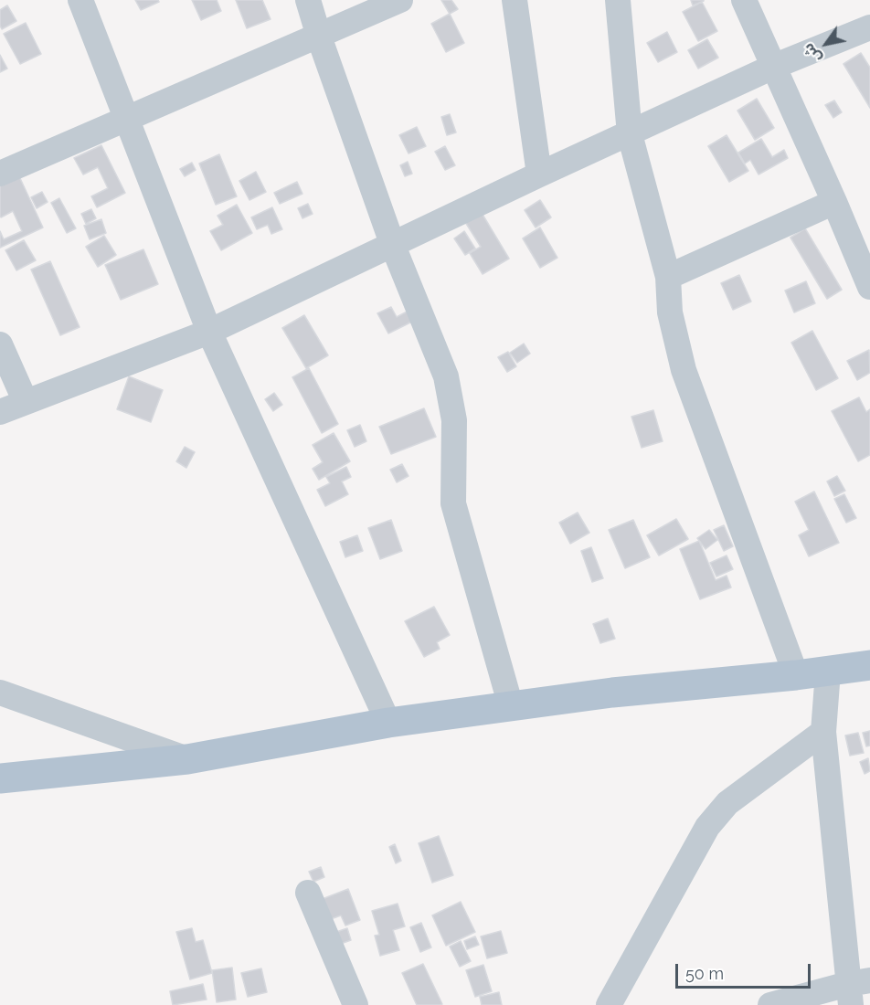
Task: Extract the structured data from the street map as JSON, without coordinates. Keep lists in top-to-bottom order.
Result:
{
  "scale_bar": "50 m",
  "north": "bottom left"
}
